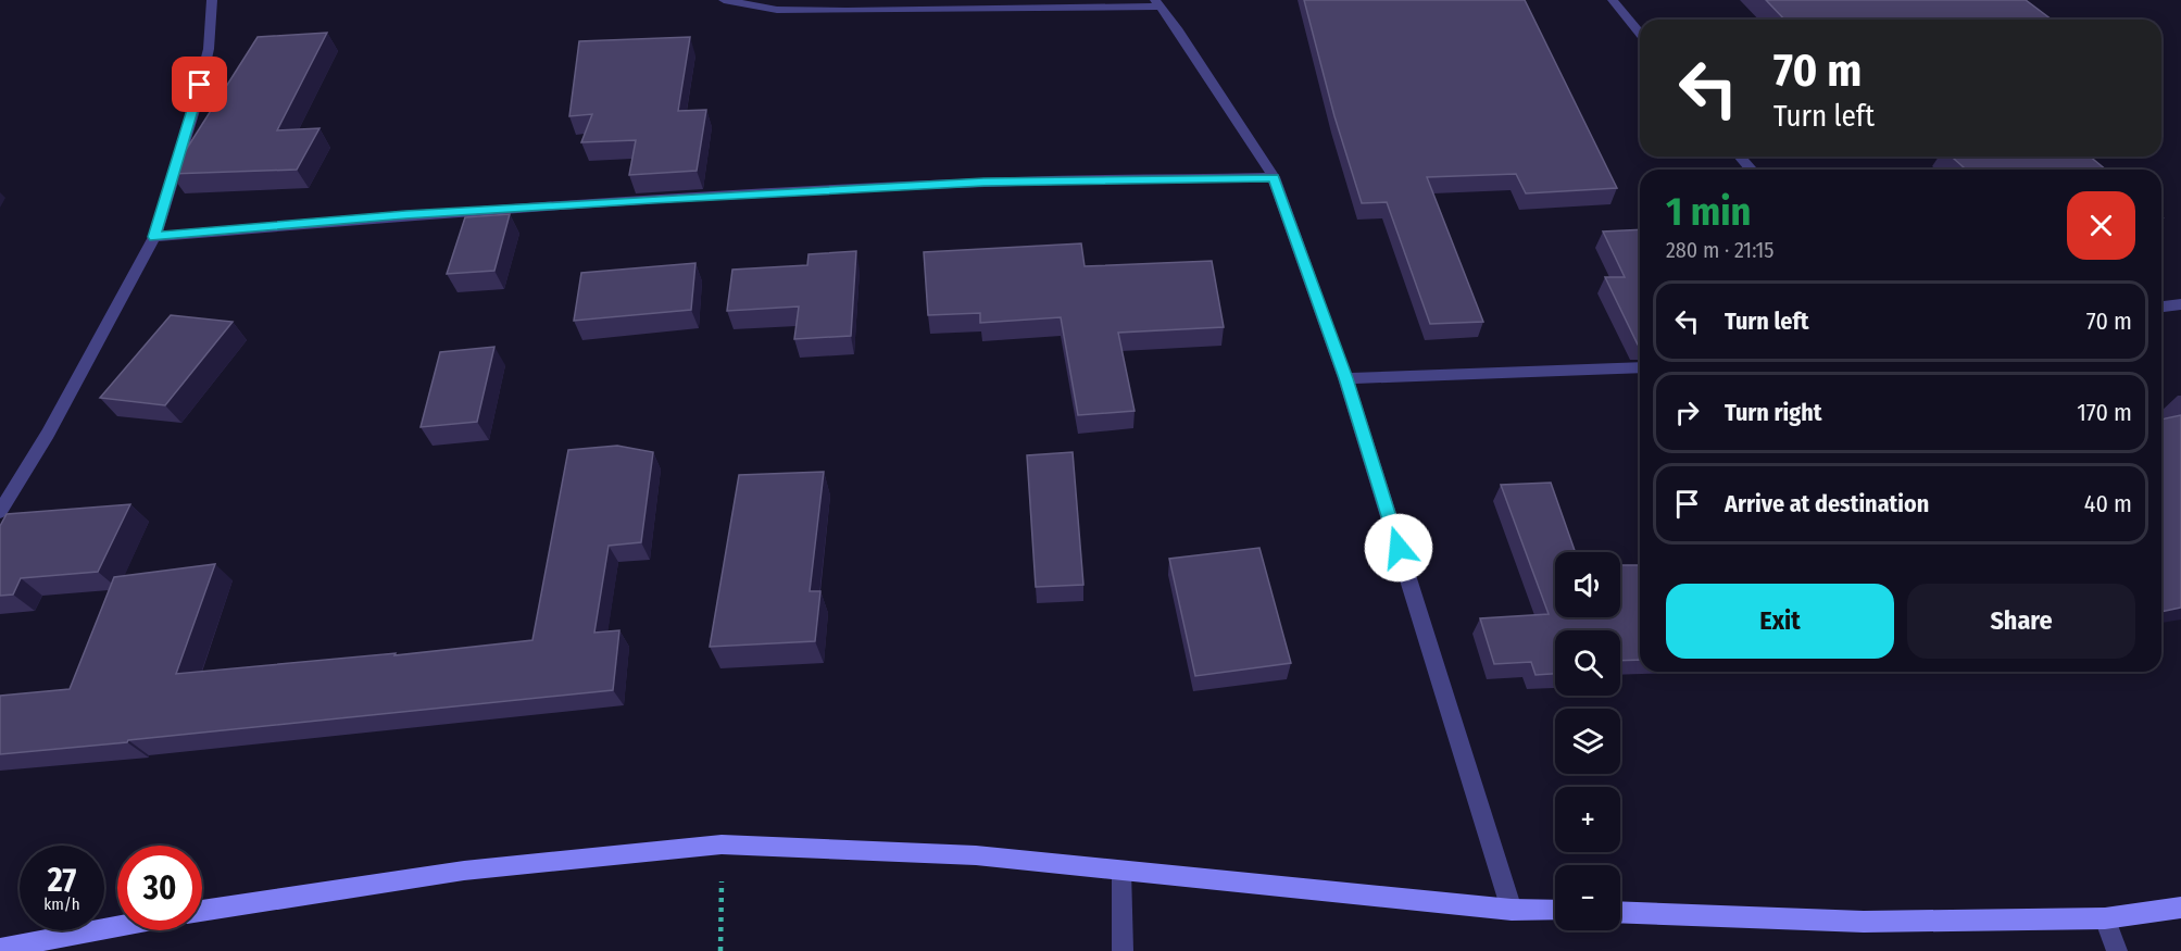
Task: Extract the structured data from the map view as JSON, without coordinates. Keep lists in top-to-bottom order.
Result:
{
  "page": {
    "turn": ["70 m", "Turn left"],
    "heading": ["1 min", "280 m · 21:15"],
    "list": [
      {
        "name": "Turn left",
        "value": "70 m"
      },
      {
        "name": "Turn right",
        "value": "170 m"
      },
      {
        "name": "Arrive at destination",
        "value": "40 m"
      }
    ],
    "map_buttons": ["+", "−"],
    "buttons": ["Exit", "Share"],
    "speed": "27 km/h",
    "limit": "30"
  }
}
